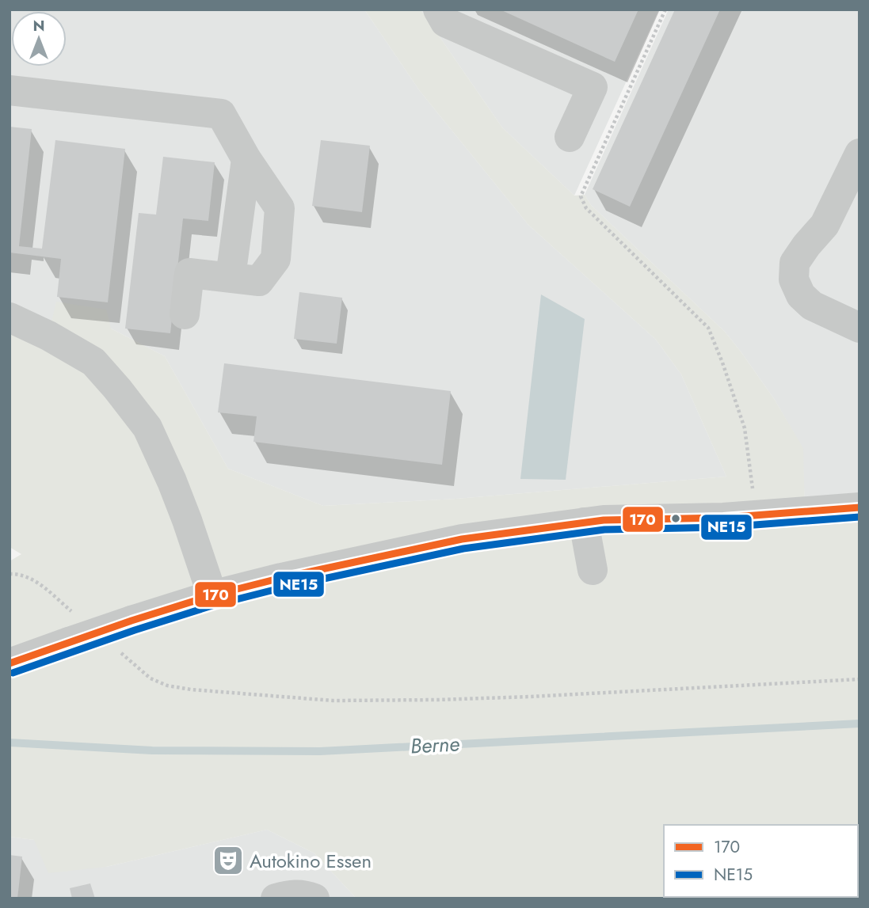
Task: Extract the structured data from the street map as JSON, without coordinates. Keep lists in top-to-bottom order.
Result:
{
  "water": ["Berne"],
  "places": {
    "theatre": ["Autokino Essen"]
  },
  "lines": ["transit line 170", "transit line NE15"],
  "legend": ["170", "NE15"],
  "north": "top"
}
